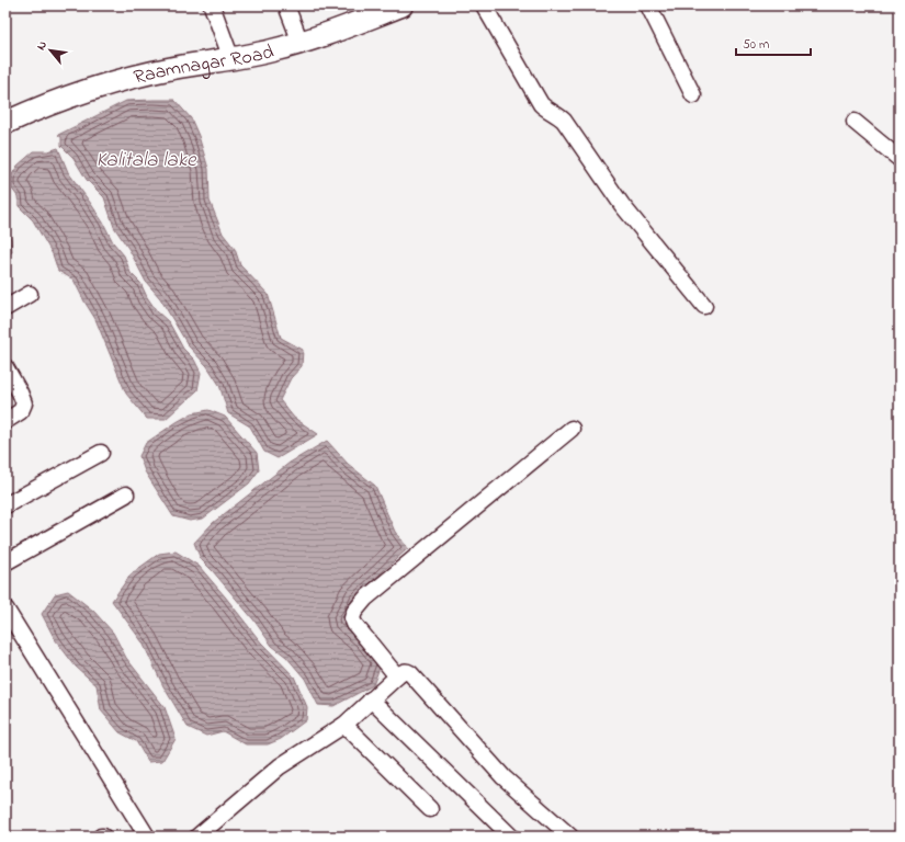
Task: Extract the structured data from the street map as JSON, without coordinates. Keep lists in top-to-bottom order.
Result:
{
  "streets": {
    "highway": ["Raamnagar Road"]
  },
  "water": ["Kalitala lake"],
  "scale_bar": "50 m",
  "north": "top left"
}
